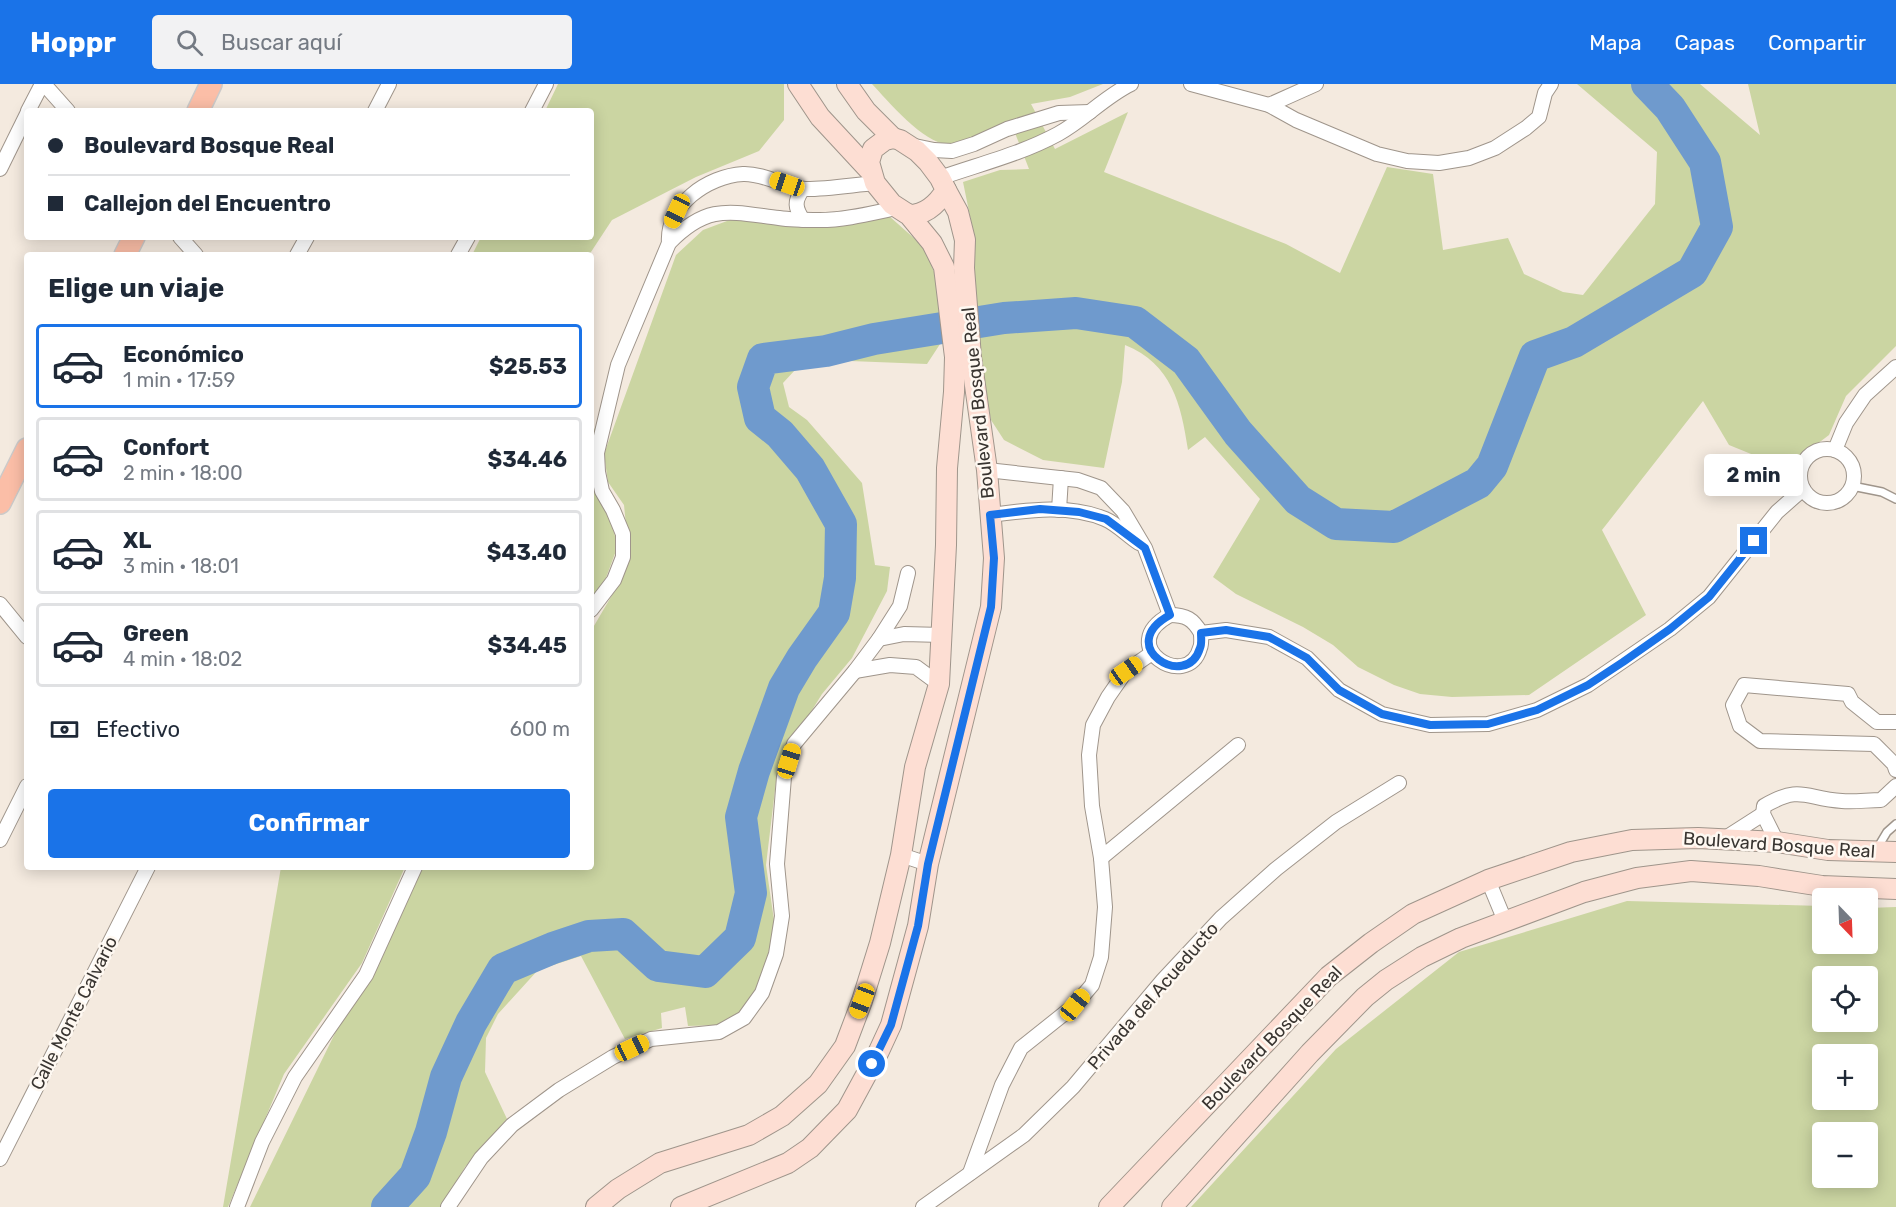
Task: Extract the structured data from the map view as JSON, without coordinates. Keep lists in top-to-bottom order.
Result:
{
  "streets": {
    "street": ["Boulevard Bosque Real", "Privada del Acueducto", "Calle Monte Calvario"]
  },
  "north": "bottom right",
  "page": {
    "header": "Hoppr",
    "search": "Buscar aquí",
    "nav": ["Mapa", "Capas", "Compartir"],
    "banner": ["Boulevard Bosque Real", "Callejon del Encuentro"],
    "heading": "Elige un viaje",
    "list": [
      {
        "name": "Económico",
        "note": "1 min · 17:59",
        "value": "$25.53"
      },
      {
        "name": "Confort",
        "note": "2 min · 18:00",
        "value": "$34.46"
      },
      {
        "name": "XL",
        "note": "3 min · 18:01",
        "value": "$43.40"
      },
      {
        "name": "Green",
        "note": "4 min · 18:02",
        "value": "$34.45"
      }
    ],
    "bubble": "2 min",
    "pay": ["Efectivo", "600 m"],
    "buttons": "Confirmar",
    "map_buttons": ["+", "−"]
  }
}
